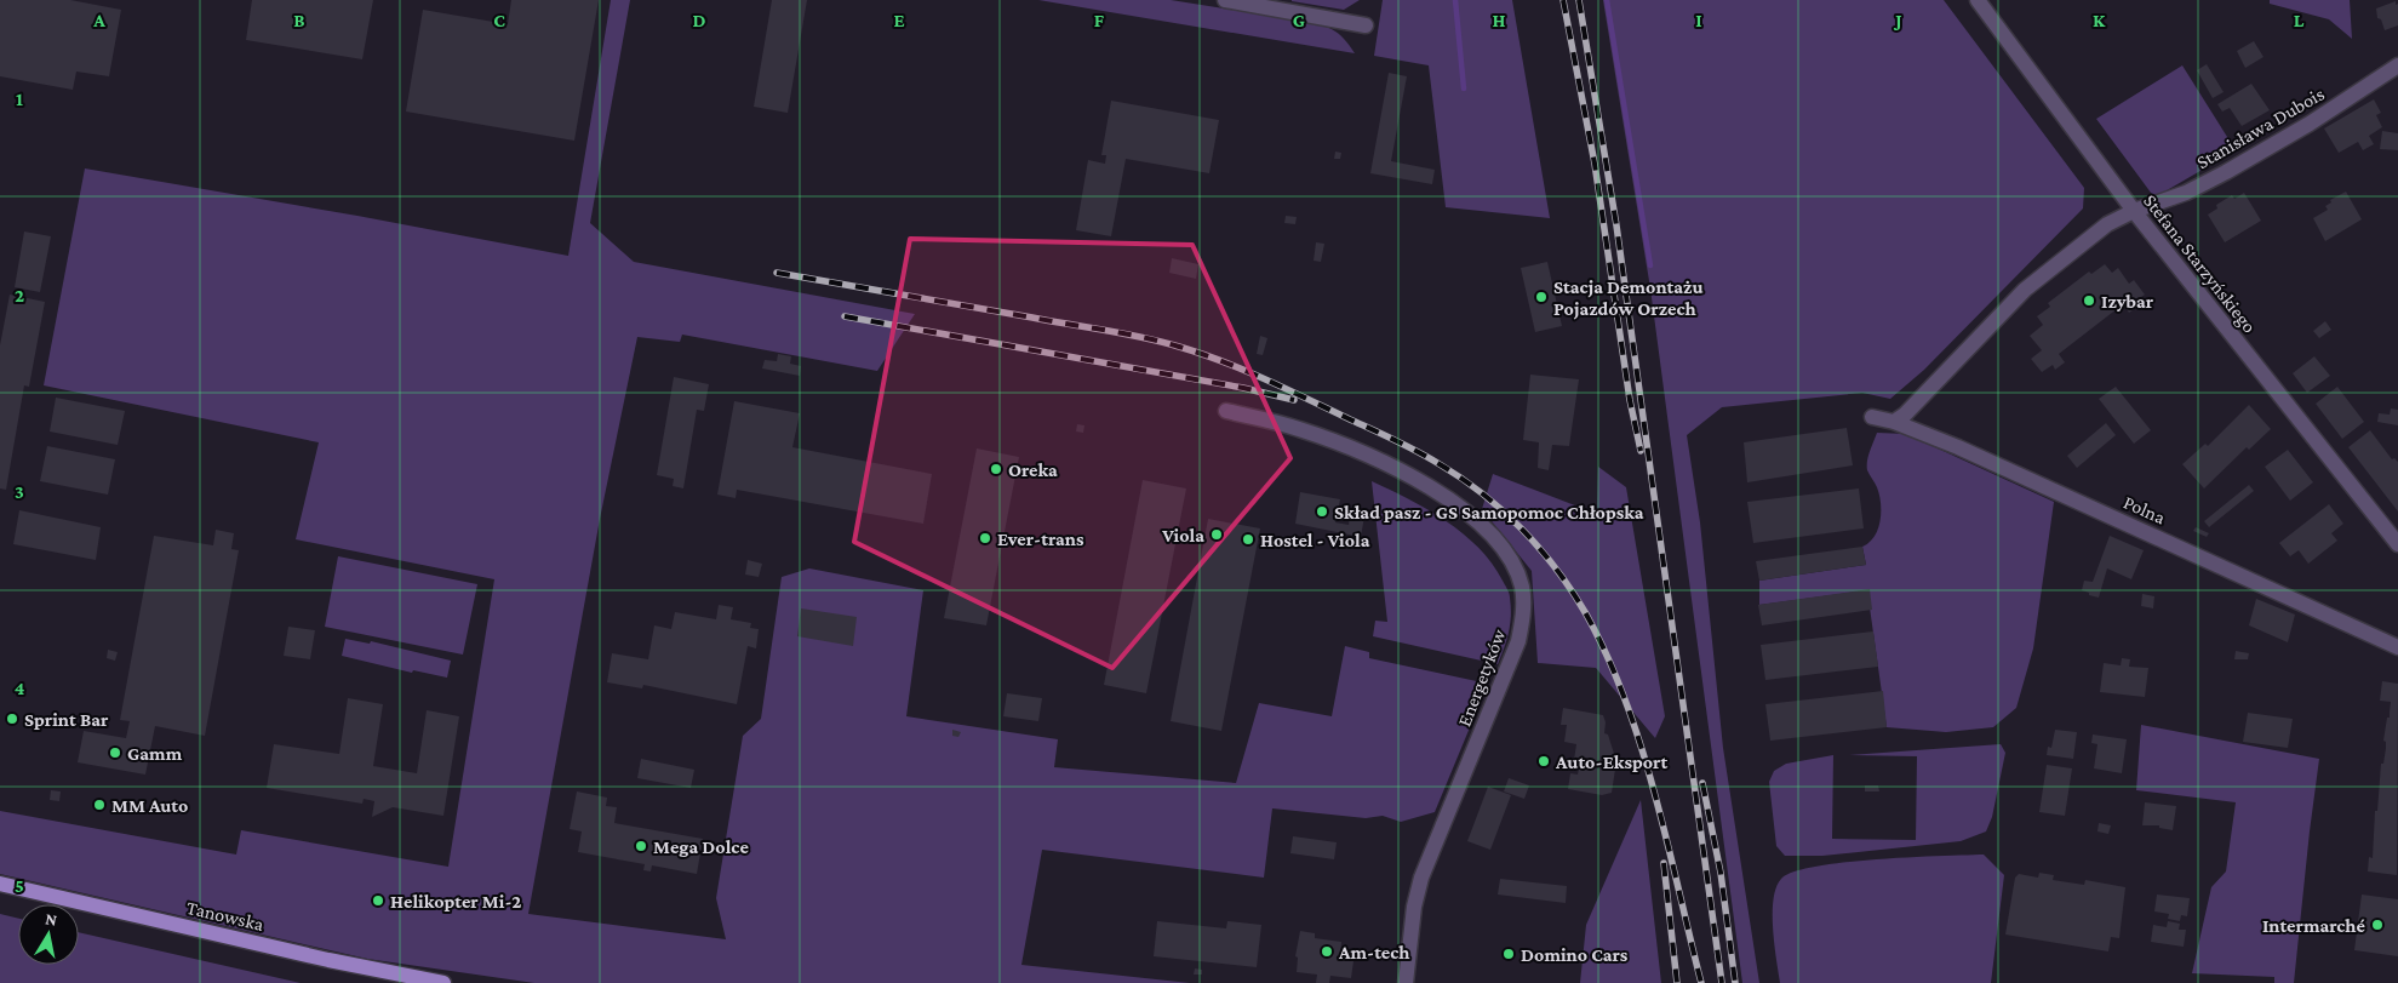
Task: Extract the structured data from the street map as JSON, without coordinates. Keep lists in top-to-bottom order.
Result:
{
  "streets": {
    "main road": ["Tanowska"],
    "street": [
      "Stanisława Dubois",
      "Stefana Starzyńskiego",
      "Polna",
      "Energetyków"
    ]
  },
  "crossings": [
    ["Stanisława Dubois", "Stefana Starzyńskiego"],
    ["Stanisława Dubois", "Polna"]
  ],
  "places": [
    "Stacja Demontażu Pojazdów Orzech",
    "Izybar",
    "Oreka",
    "Skład pasz - GS Samopomoc Chłopska",
    "Viola",
    "Ever-trans",
    "Hostel - Viola",
    "Sprint Bar",
    "Gamm",
    "Auto-Eksport",
    "MM Auto",
    "Mega Dolce",
    "Helikopter Mi-2",
    "Intermarché",
    "Am-tech",
    "Domino Cars"
  ],
  "north": "top",
  "grid": {
    "columns": [
      "A",
      "B",
      "C",
      "D",
      "E",
      "F",
      "G",
      "H",
      "I",
      "J",
      "K",
      "L"
    ],
    "rows": [
      "1",
      "2",
      "3",
      "4",
      "5"
    ]
  }
}
